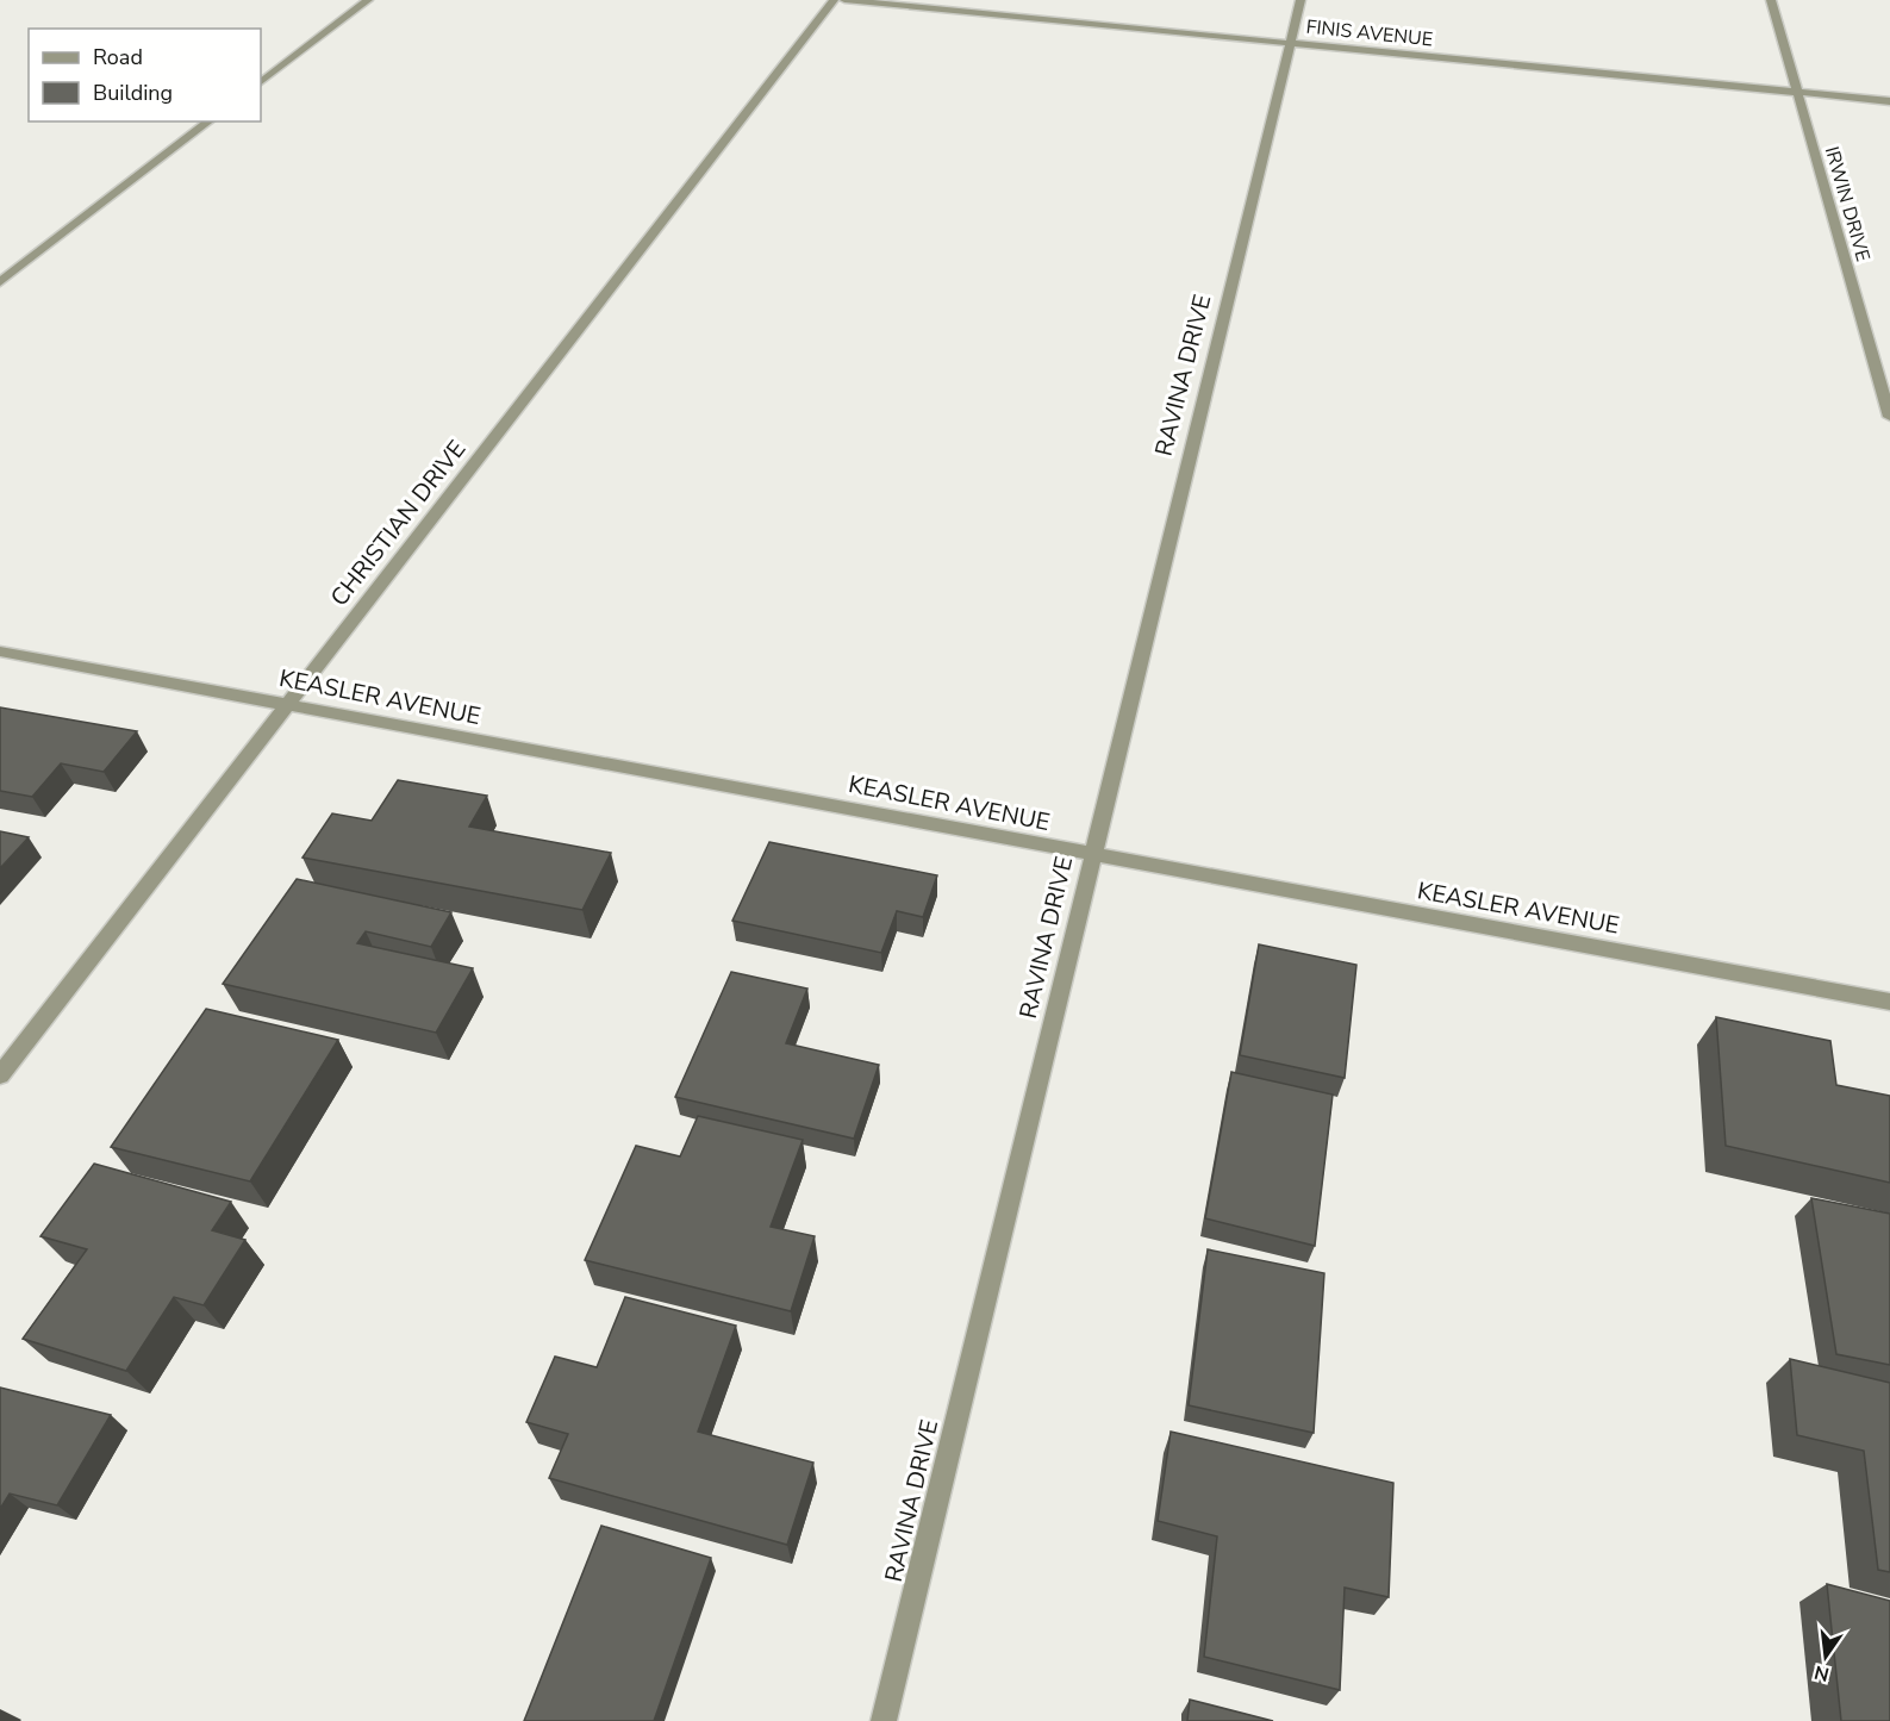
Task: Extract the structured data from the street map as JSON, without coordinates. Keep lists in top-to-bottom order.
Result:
{
  "streets": {
    "street": [
      "FINIS AVENUE",
      "IRWIN DRIVE",
      "RAVINA DRIVE",
      "CHRISTIAN DRIVE",
      "KEASLER AVENUE"
    ]
  },
  "crossings": [
    ["FINIS AVENUE", "IRWIN DRIVE"],
    ["FINIS AVENUE", "RAVINA DRIVE"],
    ["RAVINA DRIVE", "KEASLER AVENUE"],
    ["CHRISTIAN DRIVE", "KEASLER AVENUE"]
  ],
  "legend": ["Road", "Building"],
  "north": "bottom"
}
